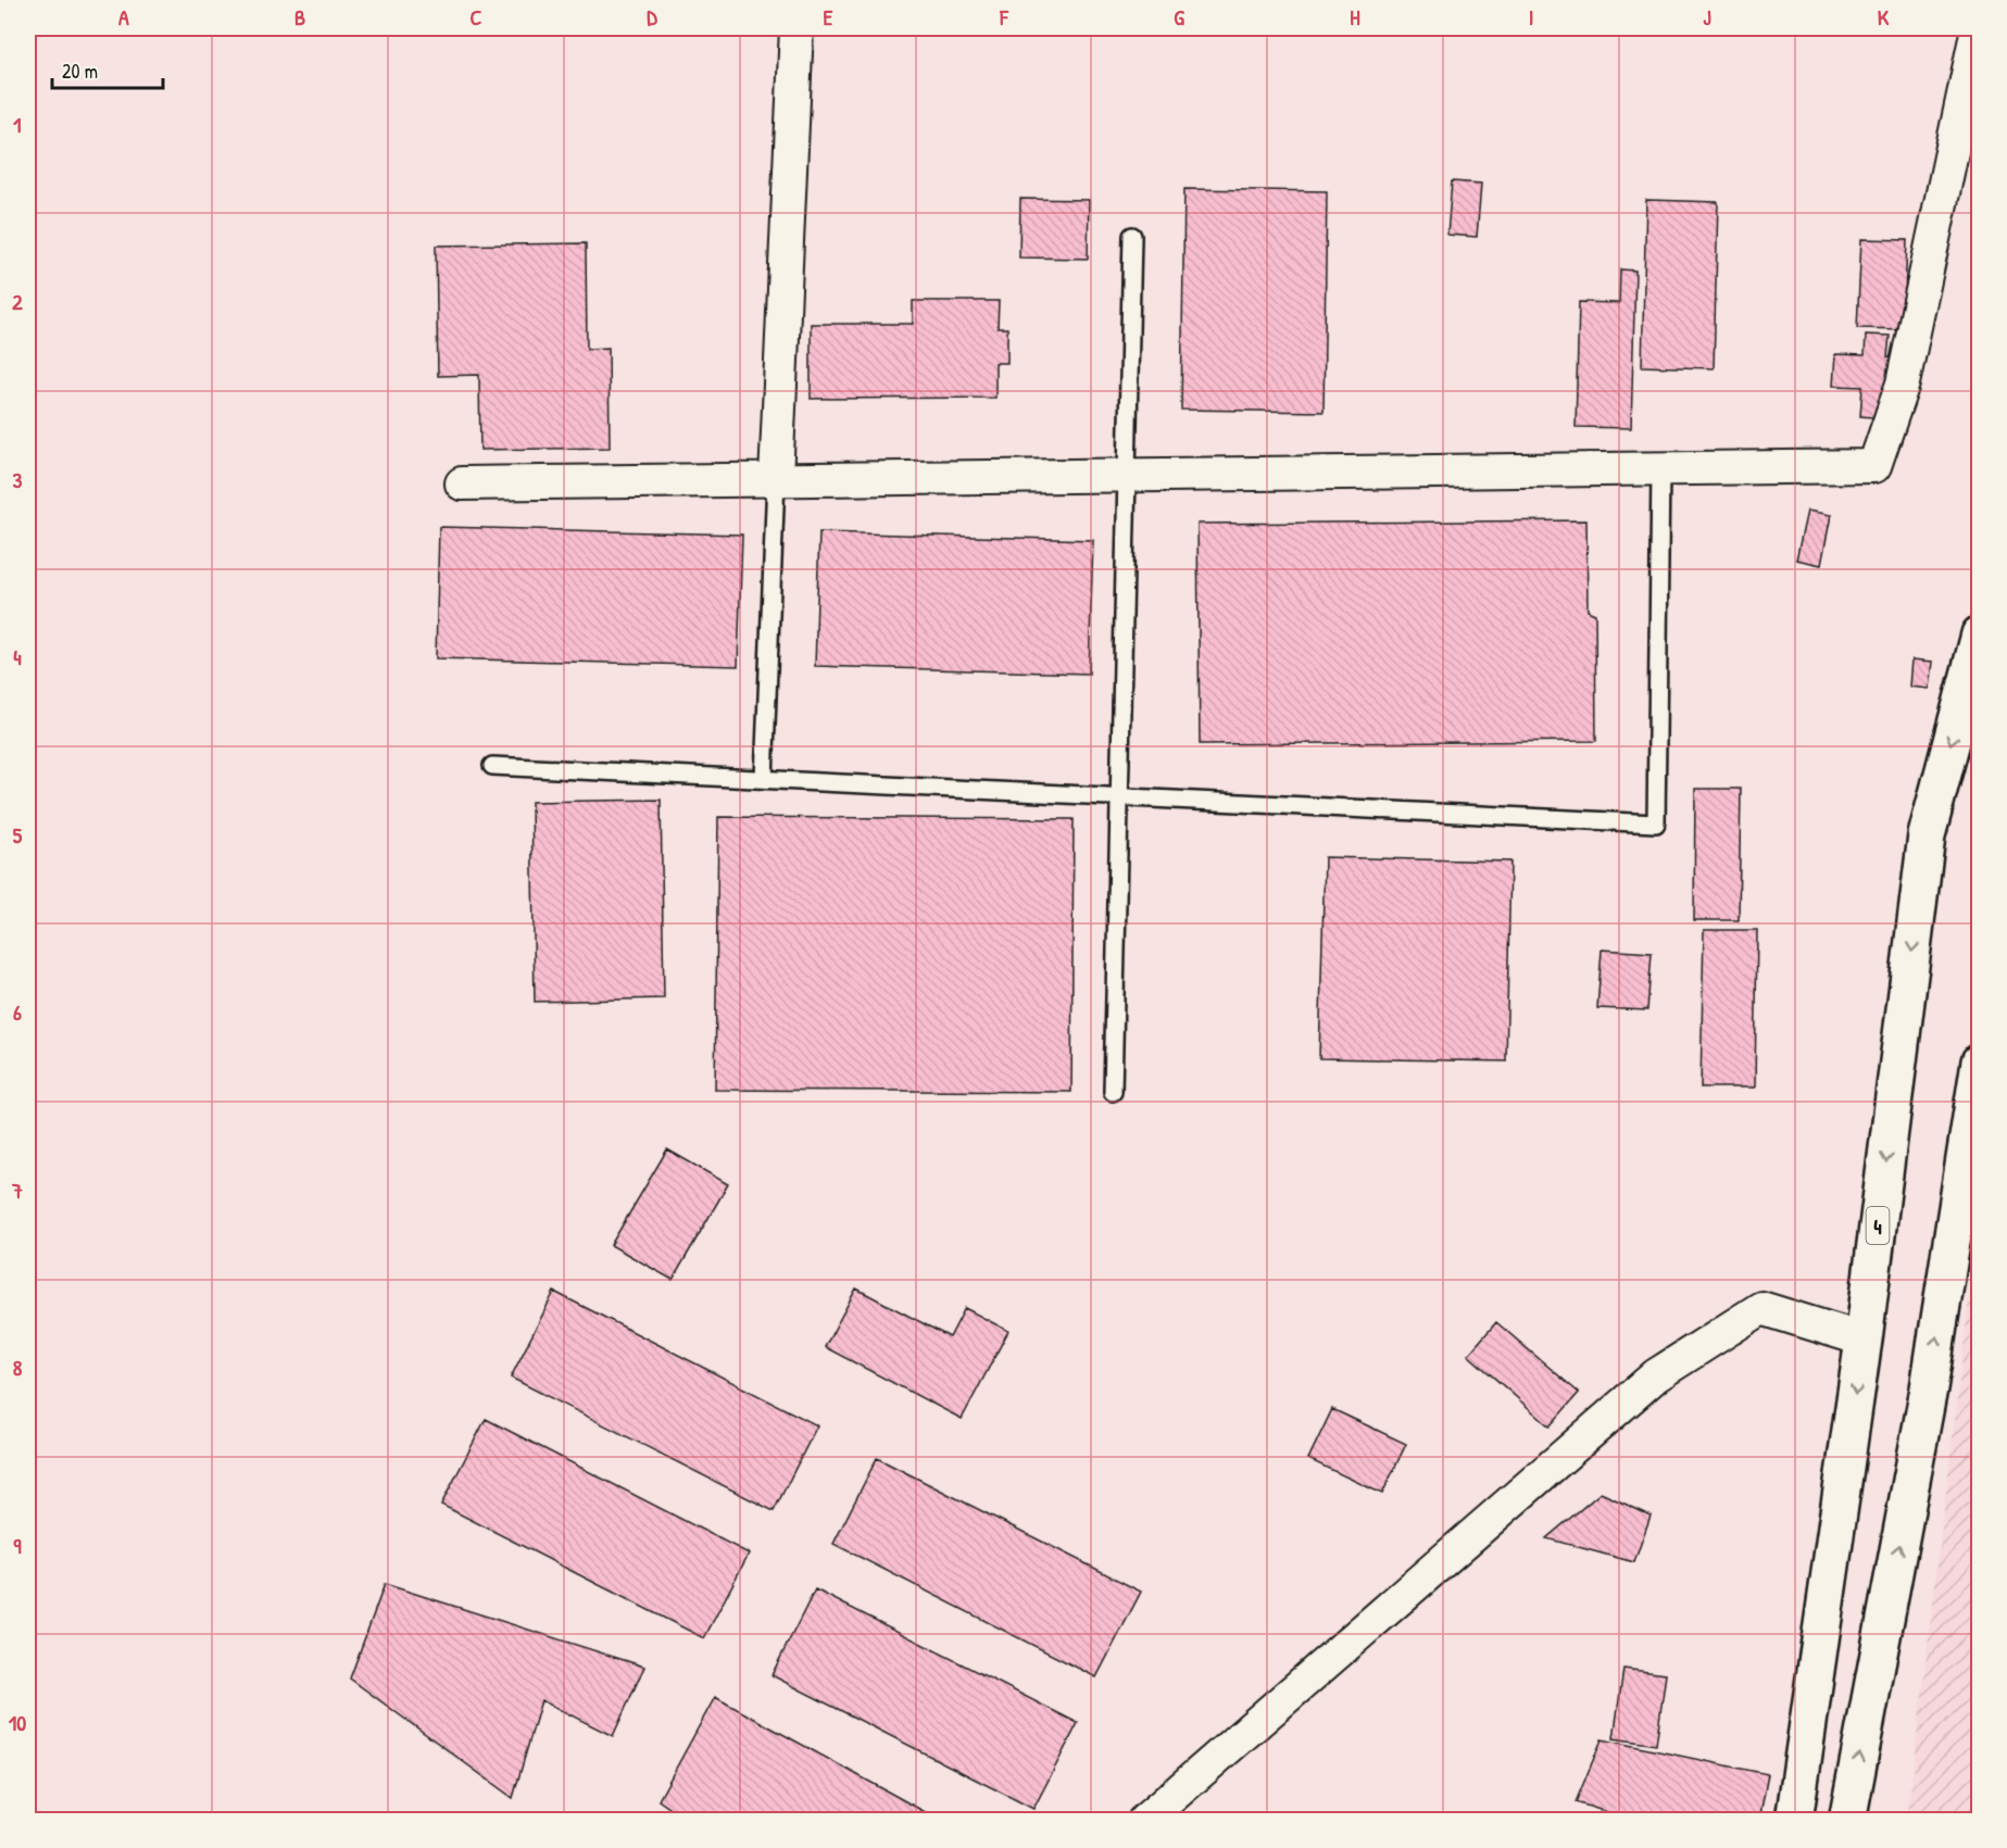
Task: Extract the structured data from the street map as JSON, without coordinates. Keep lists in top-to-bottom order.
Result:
{
  "streets": {
    "main road": ["4"]
  },
  "scale_bar": "20 m",
  "grid": {
    "columns": [
      "A",
      "B",
      "C",
      "D",
      "E",
      "F",
      "G",
      "H",
      "I",
      "J",
      "K"
    ],
    "rows": [
      "1",
      "2",
      "3",
      "4",
      "5",
      "6",
      "7",
      "8",
      "9",
      "10"
    ]
  }
}
